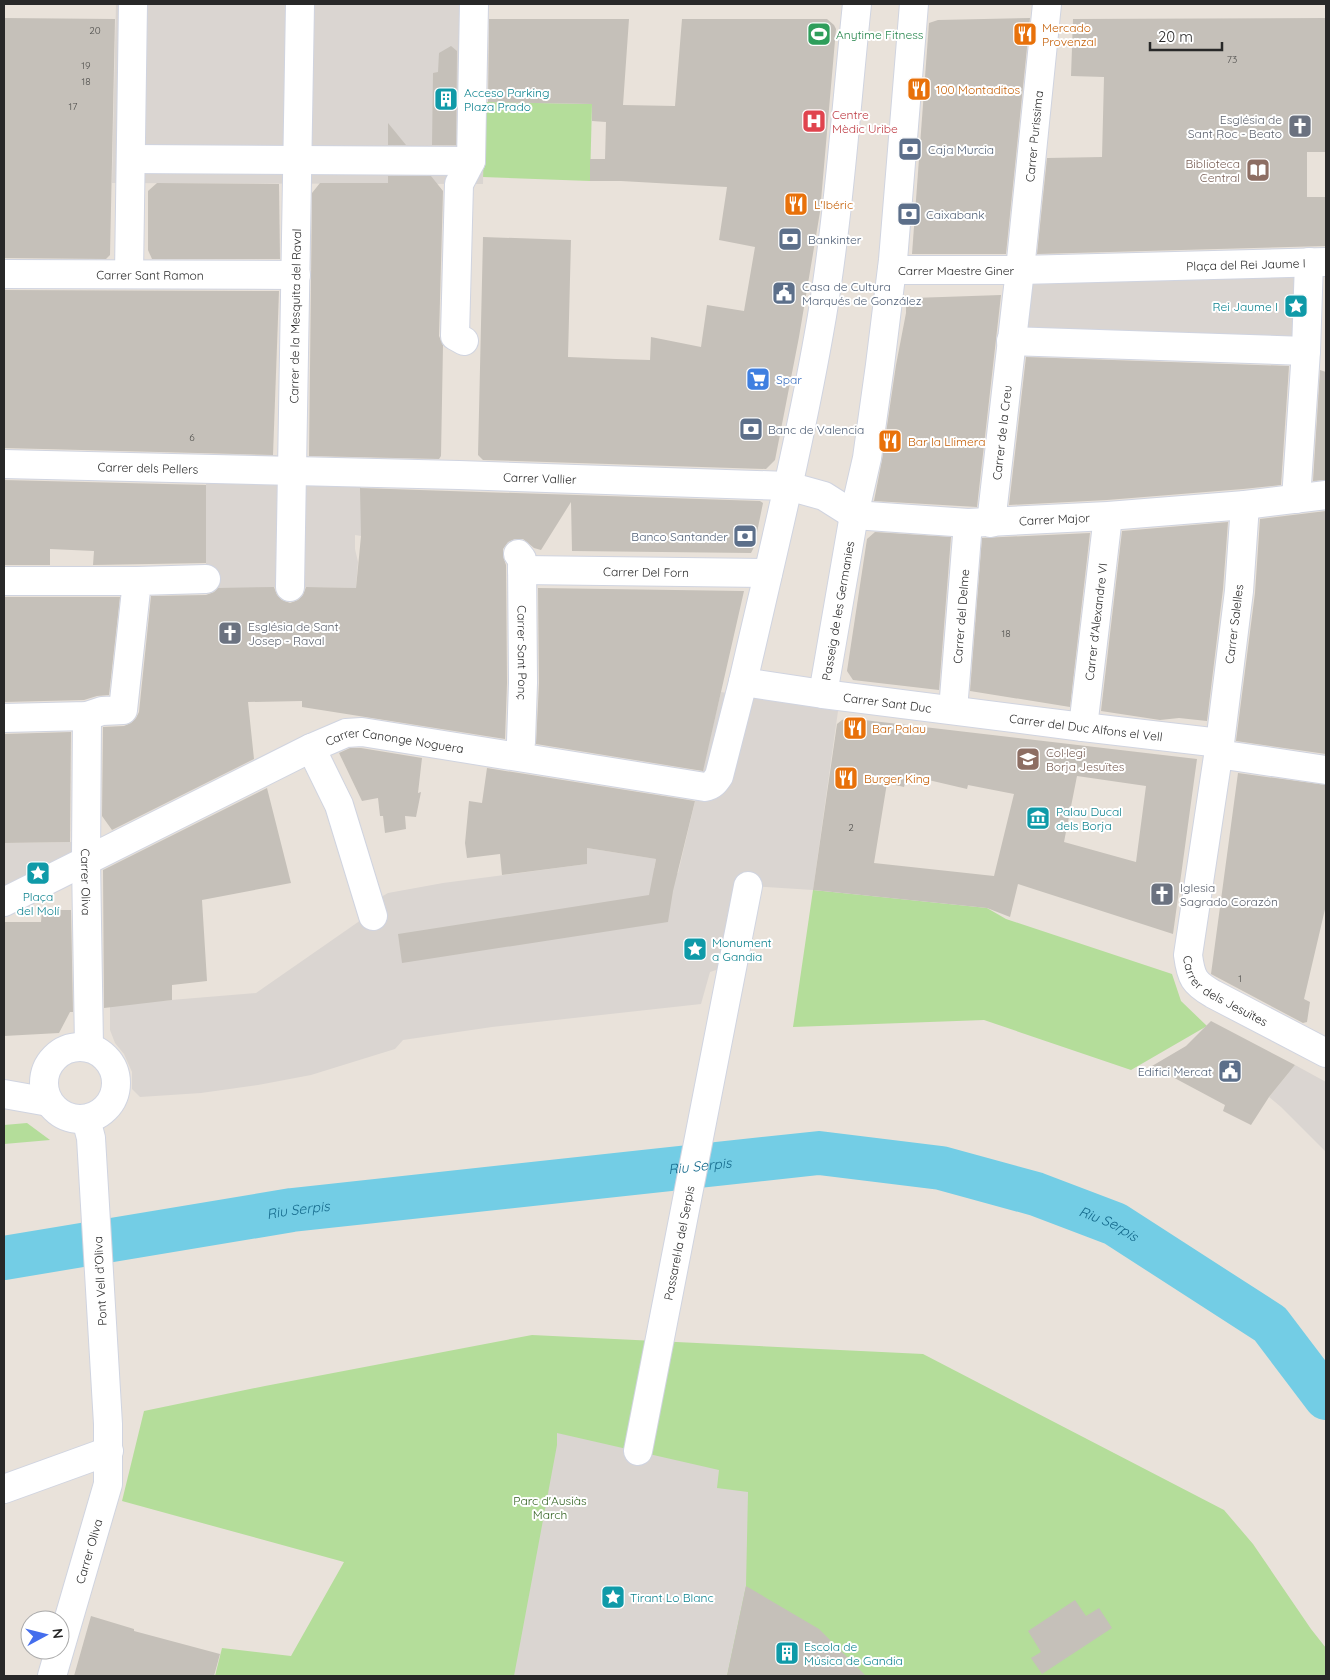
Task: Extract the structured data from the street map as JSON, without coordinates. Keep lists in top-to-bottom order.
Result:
{
  "streets": {
    "street": [
      "Carrer Purissima",
      "Plaça del Rei Jaume I",
      "Carrer Maestre Giner",
      "Carrer Sant Ramon",
      "Carrer de la Mesquita del Raval",
      "Carrer de la Creu",
      "Carrer dels Pellers",
      "Carrer Vallier",
      "Carrer Major",
      "Carrer Del Forn",
      "Passeig de les Germanies",
      "Carrer del Delme",
      "Carrer d'Alexandre VI",
      "Carrer Salelles",
      "Carrer Sant Ponç",
      "Carrer Sant Duc",
      "Carrer del Duc Alfons el Vell",
      "Carrer Canonge Noguera",
      "Carrer Oliva",
      "Carrer dels Jesuïtes",
      "Passarel·la del Serpis",
      "Pont Vell d’Oliva"
    ]
  },
  "crossings": [
    ["Carrer Purissima", "Plaça del Rei Jaume I"],
    ["Carrer Purissima", "Carrer Maestre Giner"],
    ["Plaça del Rei Jaume I", "Carrer Maestre Giner"],
    ["Plaça del Rei Jaume I", "Carrer Major"],
    ["Carrer Maestre Giner", "Passeig de les Germanies"],
    ["Carrer Sant Ramon", "Carrer de la Mesquita del Raval"],
    ["Carrer de la Mesquita del Raval", "Carrer dels Pellers"],
    ["Carrer de la Mesquita del Raval", "Carrer Vallier"],
    ["Carrer de la Creu", "Carrer Major"],
    ["Carrer de la Creu", "Carrer del Delme"],
    ["Carrer dels Pellers", "Carrer Vallier"],
    ["Carrer Vallier", "Carrer Major"],
    ["Carrer Major", "Passeig de les Germanies"],
    ["Carrer Major", "Carrer del Delme"],
    ["Carrer Major", "Carrer d'Alexandre VI"],
    ["Carrer Major", "Carrer Salelles"],
    ["Carrer Del Forn", "Carrer Sant Ponç"],
    ["Passeig de les Germanies", "Carrer Sant Duc"],
    ["Passeig de les Germanies", "Carrer Canonge Noguera"],
    ["Carrer del Delme", "Carrer Sant Duc"],
    ["Carrer del Delme", "Carrer del Duc Alfons el Vell"],
    ["Carrer d'Alexandre VI", "Carrer del Duc Alfons el Vell"],
    ["Carrer Salelles", "Carrer del Duc Alfons el Vell"],
    ["Carrer Salelles", "Carrer dels Jesuïtes"],
    ["Carrer Sant Ponç", "Carrer Canonge Noguera"],
    ["Carrer Sant Duc", "Carrer del Duc Alfons el Vell"],
    ["Carrer del Duc Alfons el Vell", "Carrer dels Jesuïtes"],
    ["Carrer Canonge Noguera", "Carrer Oliva"],
    ["Carrer Oliva", "Pont Vell d’Oliva"]
  ],
  "water": ["Riu Serpis"],
  "parks": ["Parc d'Ausiàs March"],
  "places": {
    "sports": ["Anytime Fitness"],
    "restaurant": [
      "Mercado Provenzal",
      "100 Montaditos",
      "L'Ibéric",
      "Bar la Llimera",
      "Bar Palau",
      "Burger King"
    ],
    "building": ["Acceso Parking Plaza Prado", "Escola de Música de Gandia"],
    "hospital": ["Centre Mèdic Uribe"],
    "church": ["Església de Sant Roc - Beato", "Església de Sant Josep - Raval", "Iglesia Sagrado Corazón"],
    "bank": [
      "Caja Murcia",
      "Caixabank",
      "Bankinter",
      "Banc de Valencia",
      "Banco Santander"
    ],
    "library": ["Biblioteca Central"],
    "public building": ["Casa de Cultura Marqués de González", "Edifici Mercat"],
    "place": [
      "Rei Jaume I",
      "Plaça del Molí",
      "Monument a Gandia",
      "Tirant Lo Blanc"
    ],
    "supermarket": ["Spar"],
    "school or university": ["Col·legi Borja Jesuïtes"],
    "museum": ["Palau Ducal dels Borja"]
  },
  "house_numbers": [
    "20",
    "73",
    "19",
    "18",
    "17",
    "6",
    "18",
    "2",
    "1"
  ],
  "scale_bar": "20 m",
  "north": "right"
}
